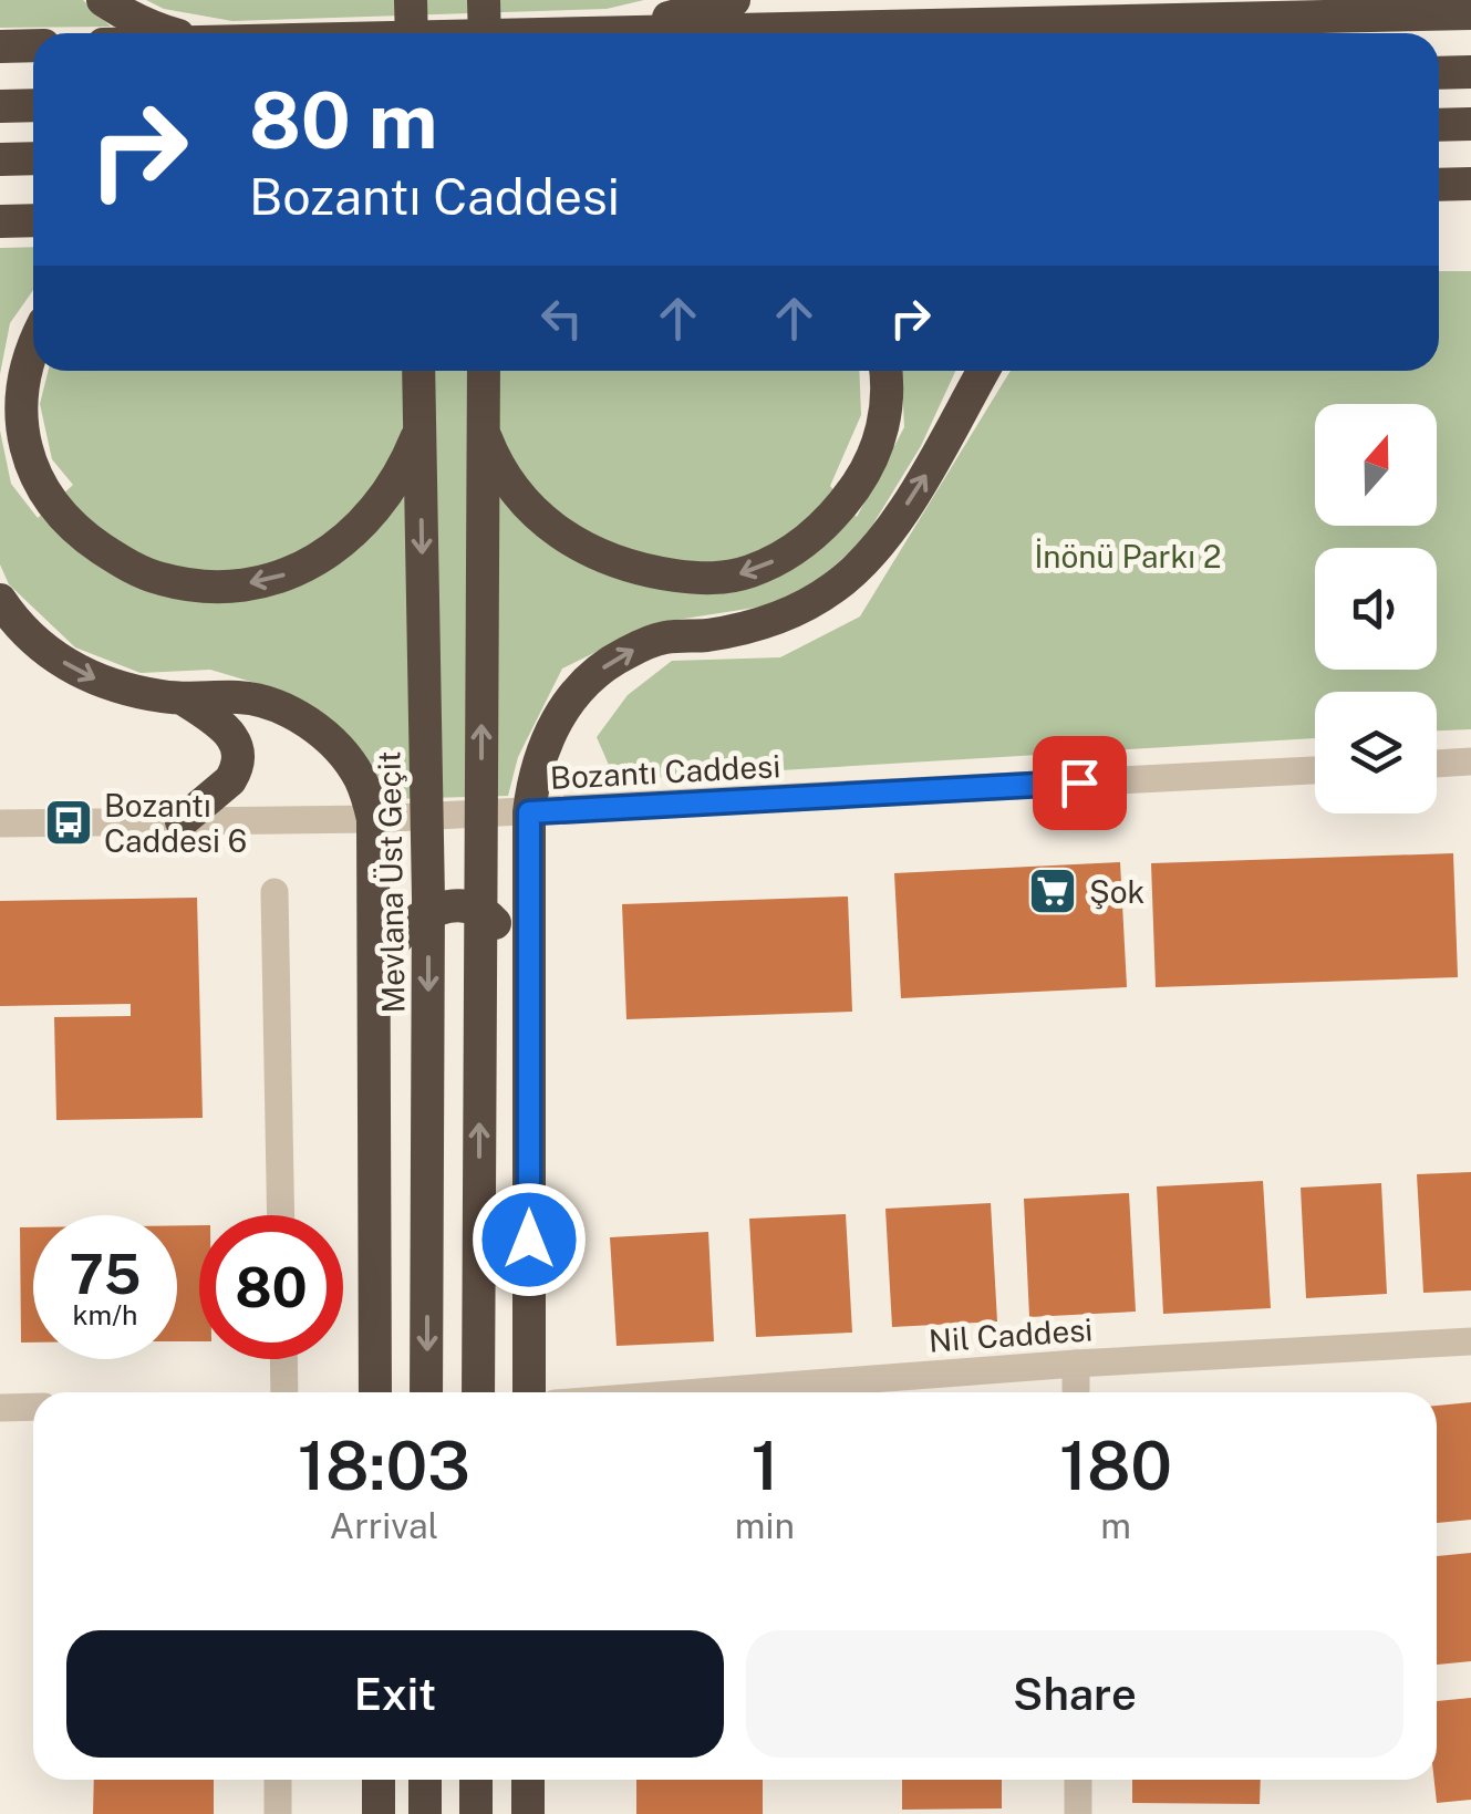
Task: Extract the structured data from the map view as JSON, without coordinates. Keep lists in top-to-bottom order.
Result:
{
  "streets": {
    "highway": ["Mevlana Üst Geçit"],
    "street": ["Bozantı Caddesi", "Nil Caddesi"]
  },
  "parks": ["İnönü Parkı 2"],
  "places": {
    "bus stop": ["Bozantı Caddesi 6"],
    "supermarket": ["Şok"]
  },
  "north": "top",
  "page": {
    "turn": ["80 m", "Bozantı Caddesi"],
    "speed": "75 km/h",
    "limit": "80",
    "eta": [
      "18:03",
      "Arrival",
      "1",
      "min",
      "180",
      "m"
    ],
    "buttons": ["Exit", "Share"]
  }
}
